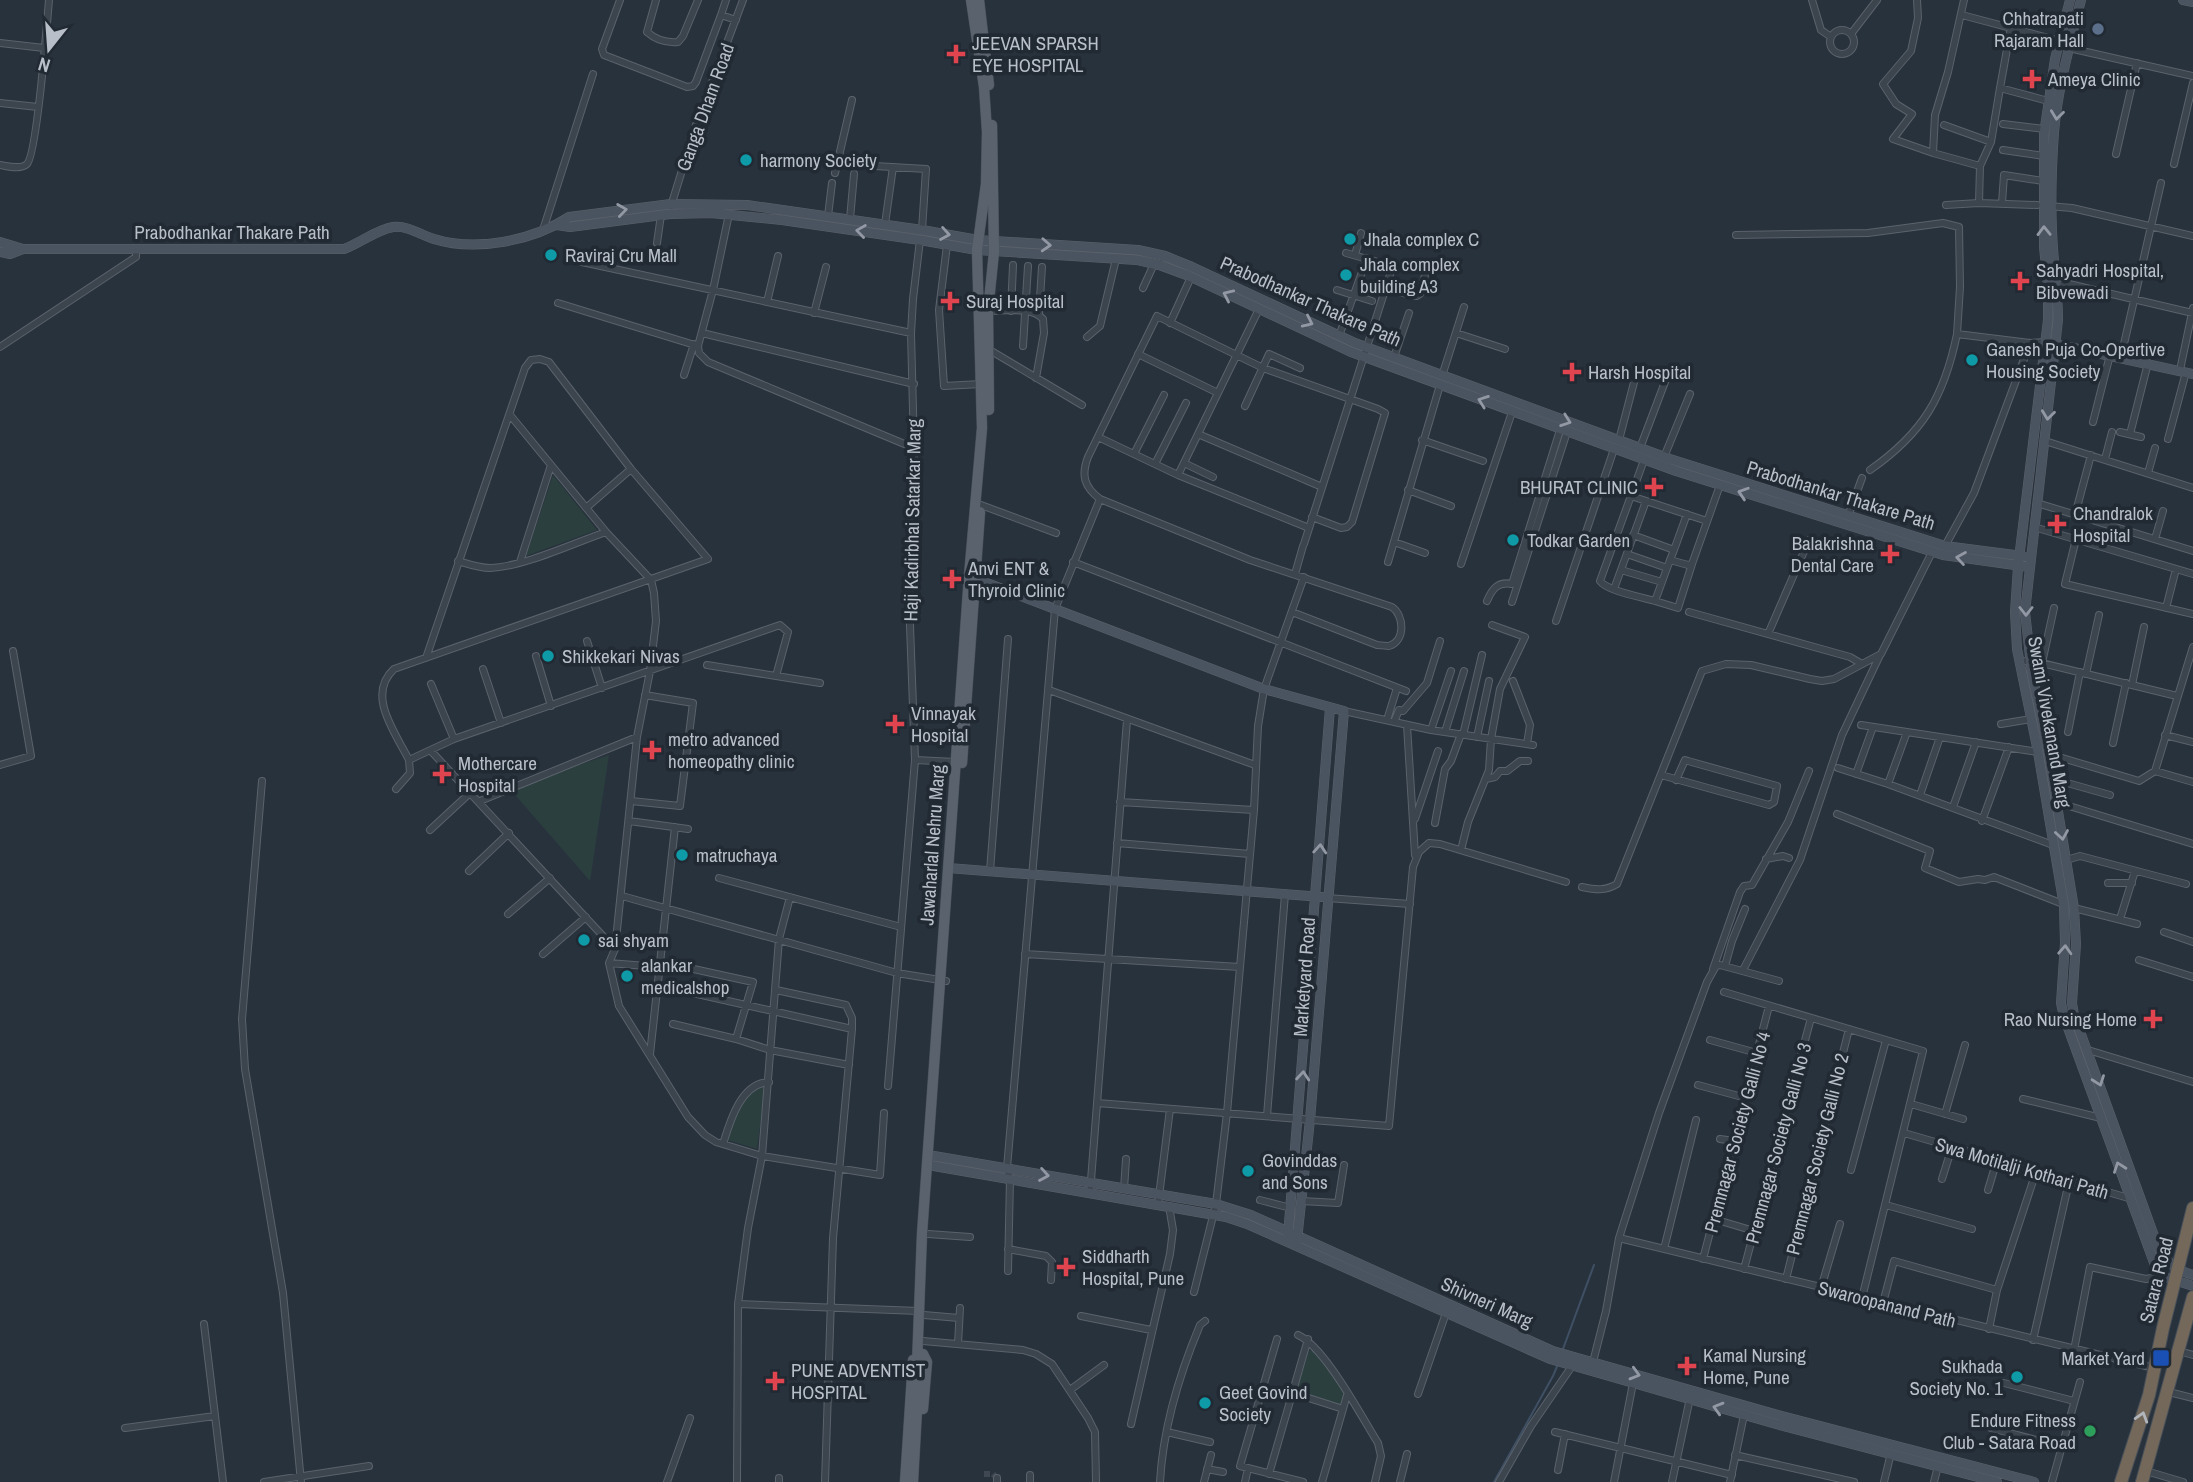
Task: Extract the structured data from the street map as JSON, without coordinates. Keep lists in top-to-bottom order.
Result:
{
  "streets": {
    "highway": ["Satara Road"],
    "main road": [
      "Prabodhankar Thakare Path",
      "Swami Vivekanand Marg",
      "Jawaharlal Nehru Marg",
      "Marketyard Road",
      "Shivneri Marg"
    ],
    "street": [
      "Ganga Dham Road",
      "Haji Kadirbhai Satarkar Marg",
      "Premnagar Society Galli No 4",
      "Premnagar Society Galli No 3",
      "Premnagar Society Galli No 2",
      "Swa Motilalji Kothari Path",
      "Swaroopanand Path"
    ]
  },
  "crossings": [
    ["Ganga Dham Road", "Prabodhankar Thakare Path"],
    ["Prabodhankar Thakare Path", "Haji Kadirbhai Satarkar Marg"],
    ["Prabodhankar Thakare Path", "Swami Vivekanand Marg"],
    ["Prabodhankar Thakare Path", "Jawaharlal Nehru Marg"],
    ["Swami Vivekanand Marg", "Swa Motilalji Kothari Path"],
    ["Swami Vivekanand Marg", "Satara Road"],
    ["Jawaharlal Nehru Marg", "Shivneri Marg"],
    ["Marketyard Road", "Shivneri Marg"],
    ["Premnagar Society Galli No 4", "Swaroopanand Path"],
    ["Premnagar Society Galli No 3", "Swaroopanand Path"],
    ["Premnagar Society Galli No 2", "Swaroopanand Path"],
    ["Satara Road", "Swaroopanand Path"]
  ],
  "places": {
    "other": [
      "Chhatrapati Rajaram Hall",
      "harmony Society",
      "Jhala complex C",
      "Raviraj Cru Mall",
      "Jhala complex building A3",
      "Ganesh Puja Co-Opertive Housing Society",
      "Todkar Garden",
      "Shikkekari Nivas",
      "matruchaya",
      "sai shyam",
      "alankar medicalshop",
      "Govinddas and Sons",
      "Sukhada Society No. 1",
      "Geet Govind Society",
      "Endure Fitness Club - Satara Road"
    ],
    "health": [
      "JEEVAN SPARSH EYE HOSPITAL",
      "Ameya Clinic",
      "Sahyadri Hospital, Bibvewadi",
      "Suraj Hospital",
      "Harsh Hospital",
      "BHURAT CLINIC",
      "Chandralok Hospital",
      "Balakrishna Dental Care",
      "Anvi ENT & Thyroid Clinic",
      "Vinnayak Hospital",
      "metro advanced homeopathy clinic",
      "Mothercare Hospital",
      "Rao Nursing Home",
      "Siddharth Hospital, Pune",
      "Kamal Nursing Home, Pune",
      "PUNE ADVENTIST HOSPITAL"
    ],
    "transit": ["Market Yard"]
  },
  "north": "bottom"
}
